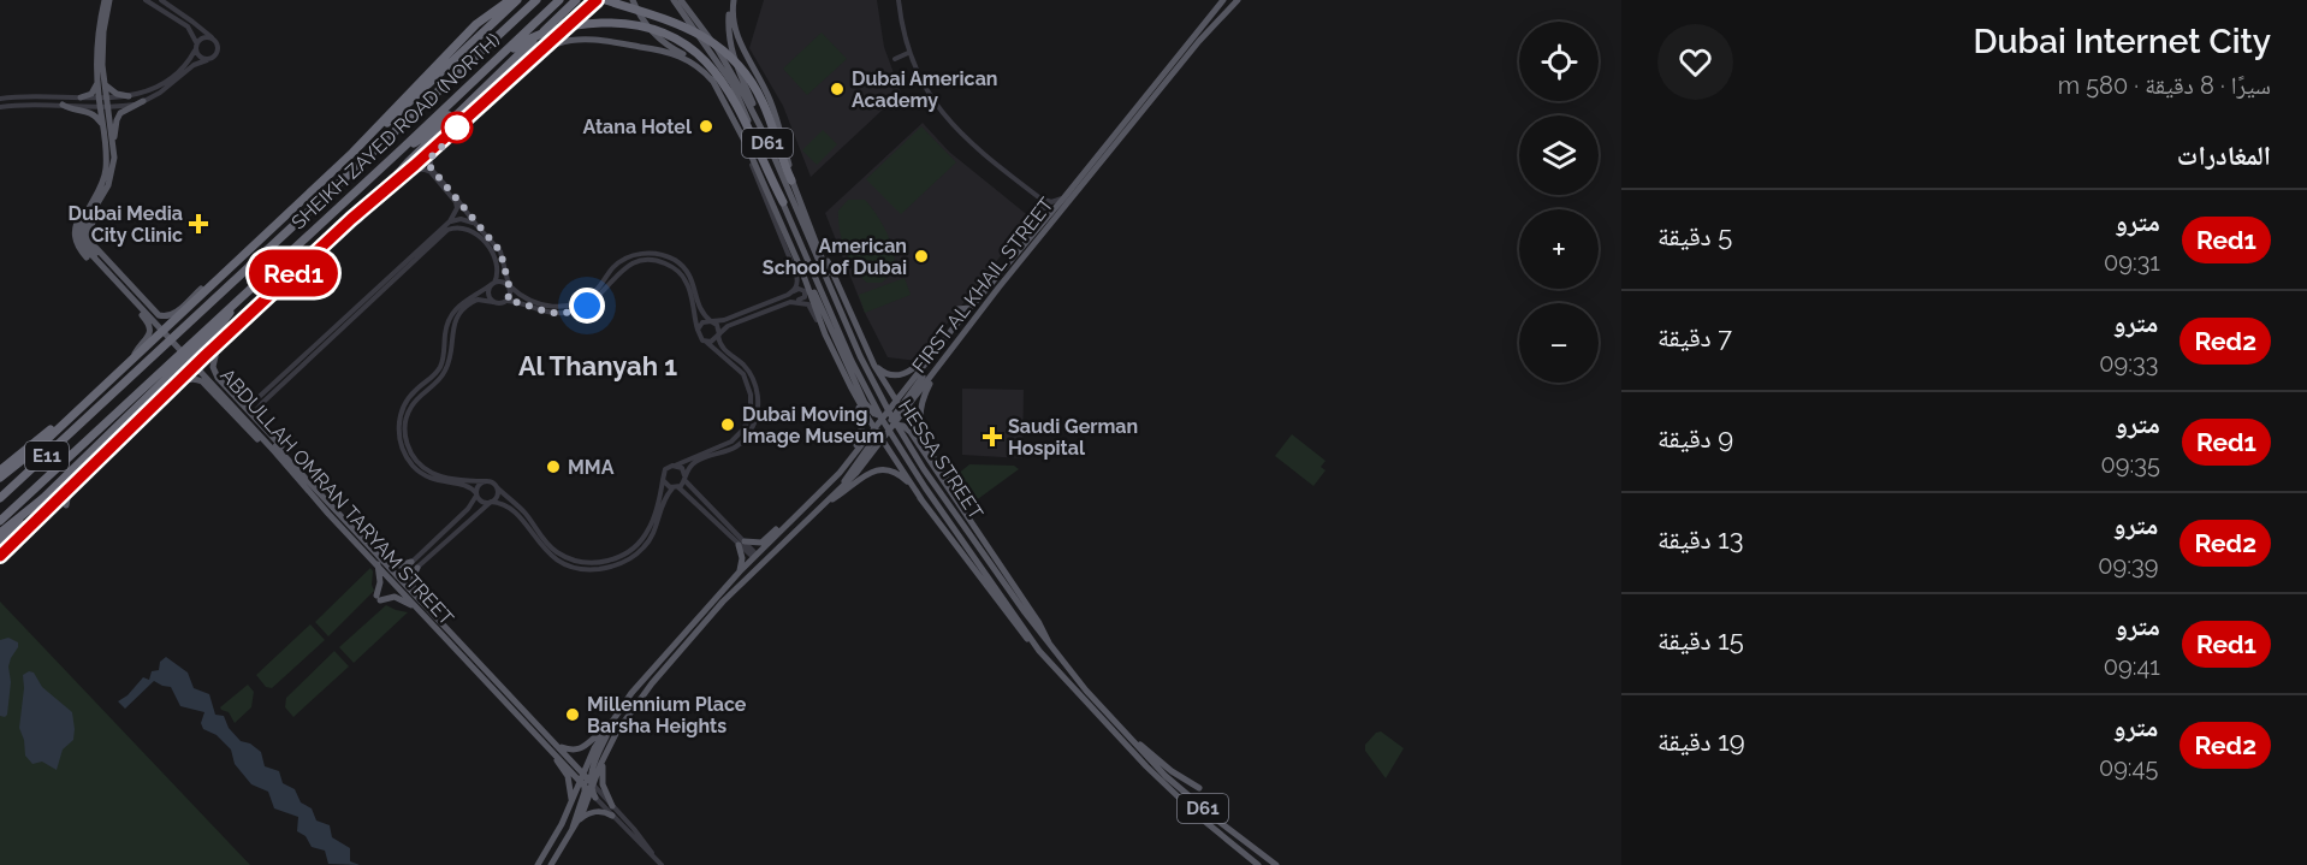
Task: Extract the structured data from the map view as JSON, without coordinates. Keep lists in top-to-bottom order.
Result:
{
  "streets": {
    "highway": ["SHEIKH ZAYED ROAD (NORTH)", "E11"],
    "main road": [
      "D61",
      "FIRST AL KHAIL STREET",
      "HESSA STREET",
      "ABDULLAH OMRAN TARYAM STREET"
    ]
  },
  "districts": ["Al Thanyah 1"],
  "places": {
    "other": [
      "Dubai American Academy",
      "Atana Hotel",
      "American School of Dubai",
      "Dubai Moving Image Museum",
      "MMA",
      "Millennium Place Barsha Heights"
    ],
    "health": ["Dubai Media City Clinic", "Saudi German Hospital"]
  },
  "lines": ["metro line Red1"],
  "page": {
    "heading": [
      ["Dubai Internet City", "سيرًا · 8 دقيقة · 580 m"],
      "المغادرات"
    ],
    "on_map": "Red1",
    "map_buttons": ["+", "−"],
    "list": [
      {
        "mark": "Red1",
        "name": "مترو",
        "note": "09:31",
        "value": "5 دقيقة"
      },
      {
        "mark": "Red2",
        "name": "مترو",
        "note": "09:33",
        "value": "7 دقيقة"
      },
      {
        "mark": "Red1",
        "name": "مترو",
        "note": "09:35",
        "value": "9 دقيقة"
      },
      {
        "mark": "Red2",
        "name": "مترو",
        "note": "09:39",
        "value": "13 دقيقة"
      },
      {
        "mark": "Red1",
        "name": "مترو",
        "note": "09:41",
        "value": "15 دقيقة"
      },
      {
        "mark": "Red2",
        "name": "مترو",
        "note": "09:45",
        "value": "19 دقيقة"
      }
    ]
  }
}
